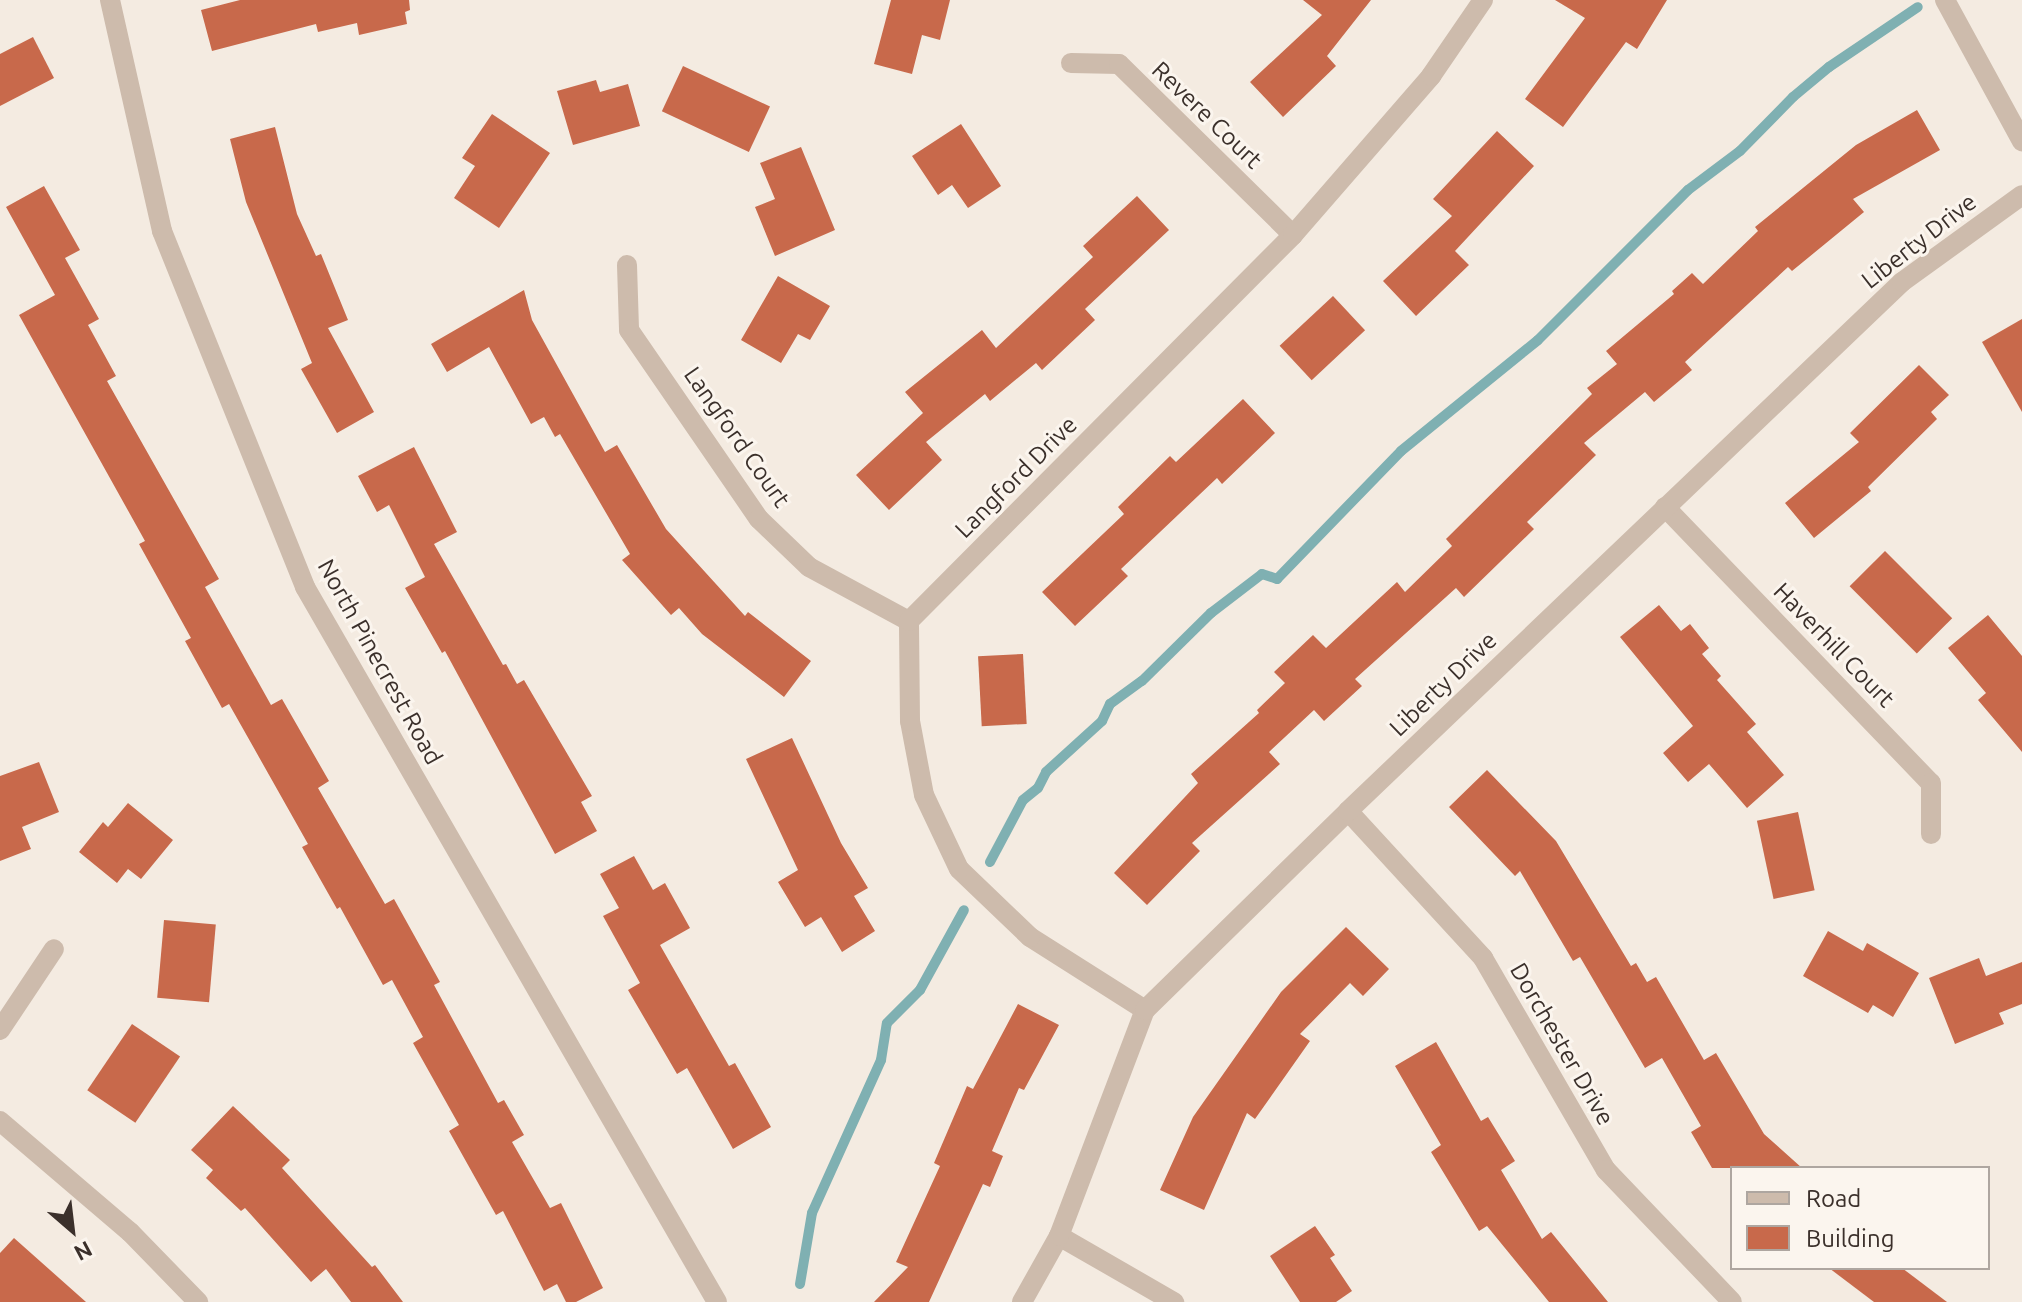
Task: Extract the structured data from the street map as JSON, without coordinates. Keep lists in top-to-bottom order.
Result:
{
  "streets": {
    "street": [
      "Revere Court",
      "Liberty Drive",
      "Langford Court",
      "Langford Drive",
      "Haverhill Court",
      "North Pinecrest Road",
      "Dorchester Drive"
    ]
  },
  "crossings": [
    ["Revere Court", "Langford Drive"],
    ["Liberty Drive", "Haverhill Court"],
    ["Liberty Drive", "Dorchester Drive"],
    ["Langford Court", "Langford Drive"]
  ],
  "legend": ["Road", "Building"],
  "north": "bottom right"
}
